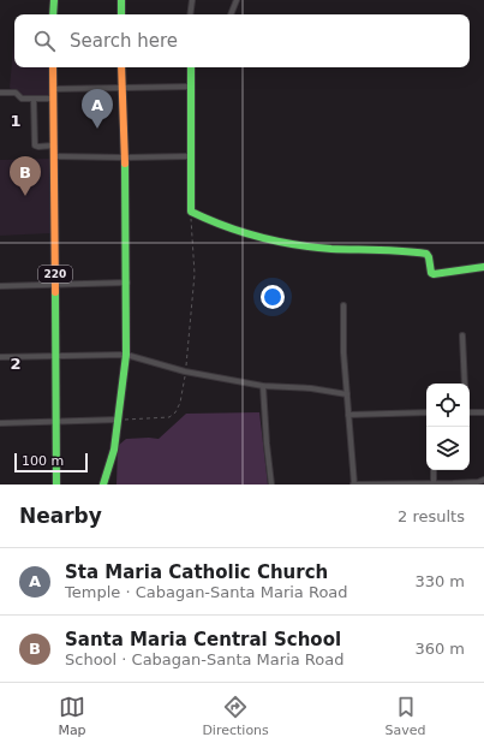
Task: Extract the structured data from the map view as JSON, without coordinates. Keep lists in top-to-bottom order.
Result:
{
  "streets": {
    "street": ["220"]
  },
  "scale_bar": "100 m",
  "page": {
    "search": "Search here",
    "pins": ["A", "B"],
    "scale": "100 m",
    "heading": ["Nearby", "2 results"],
    "list": [
      {
        "mark": "A",
        "name": "Sta Maria Catholic Church",
        "note": "Temple · Cabagan-Santa Maria Road",
        "value": "330 m"
      },
      {
        "mark": "B",
        "name": "Santa Maria Central School",
        "note": "School · Cabagan-Santa Maria Road",
        "value": "360 m"
      }
    ],
    "nav": ["Map", "Directions", "Saved"]
  },
  "grid": {
    "rows": ["1", "2"]
  }
}
